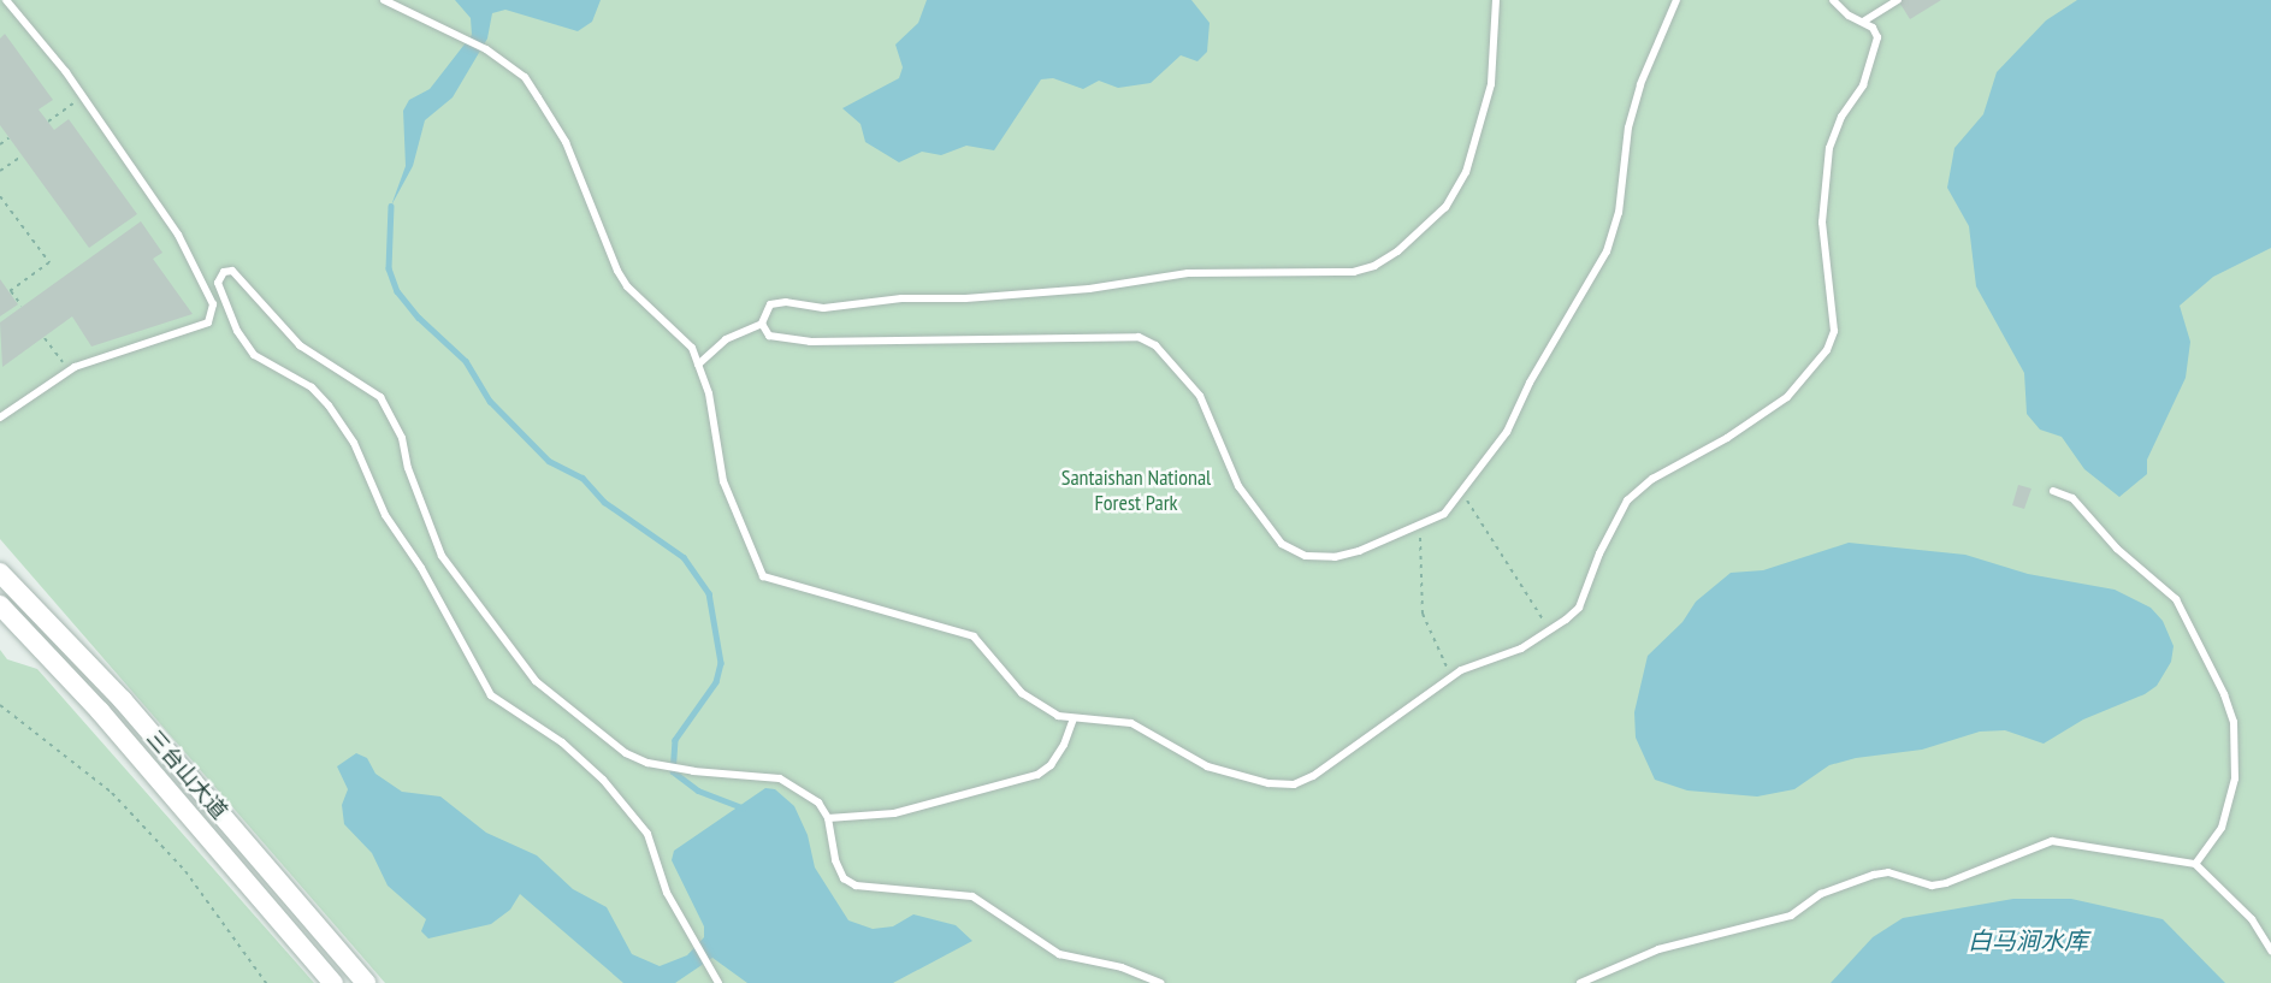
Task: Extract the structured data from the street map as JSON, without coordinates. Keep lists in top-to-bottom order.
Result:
{
  "streets": {
    "main road": ["三台山大道"]
  },
  "water": ["白马涧水库"],
  "parks": ["Santaishan National Forest Park"]
}
